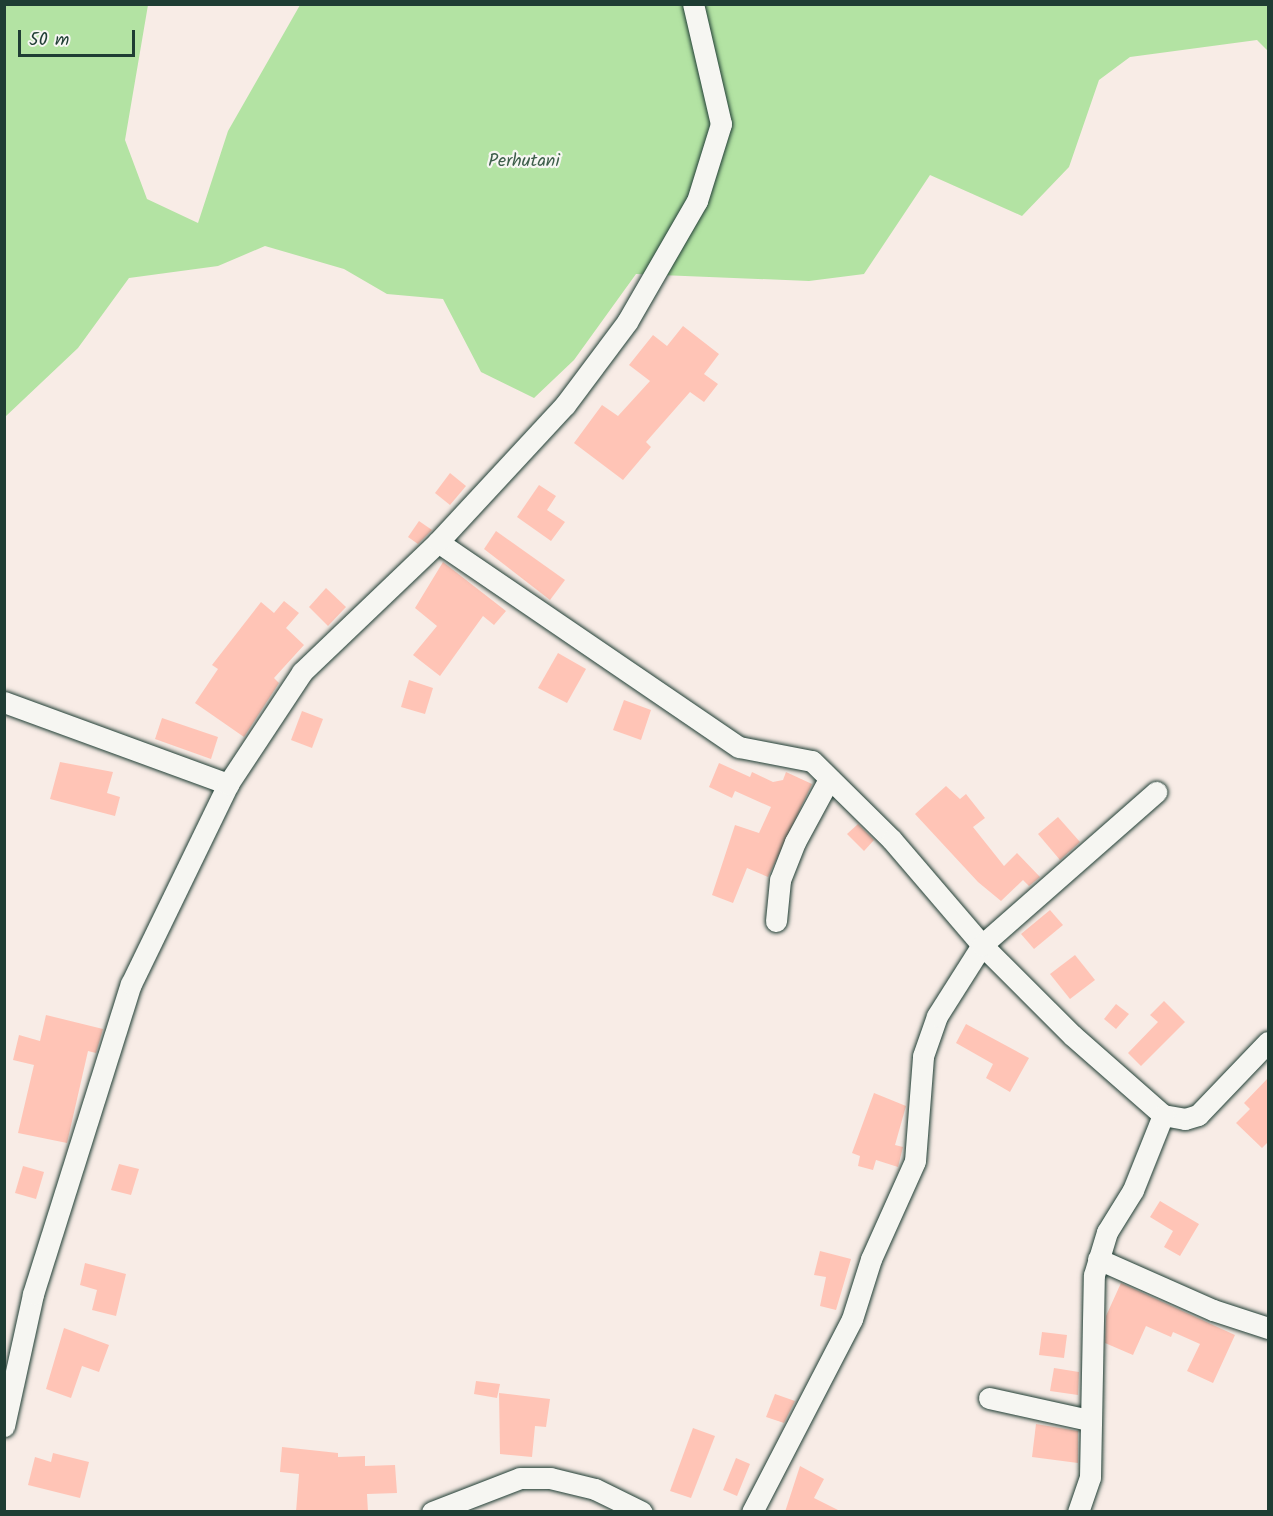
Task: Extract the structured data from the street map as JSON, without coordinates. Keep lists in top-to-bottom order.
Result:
{
  "parks": ["Perhutani"],
  "scale_bar": "50 m"
}
